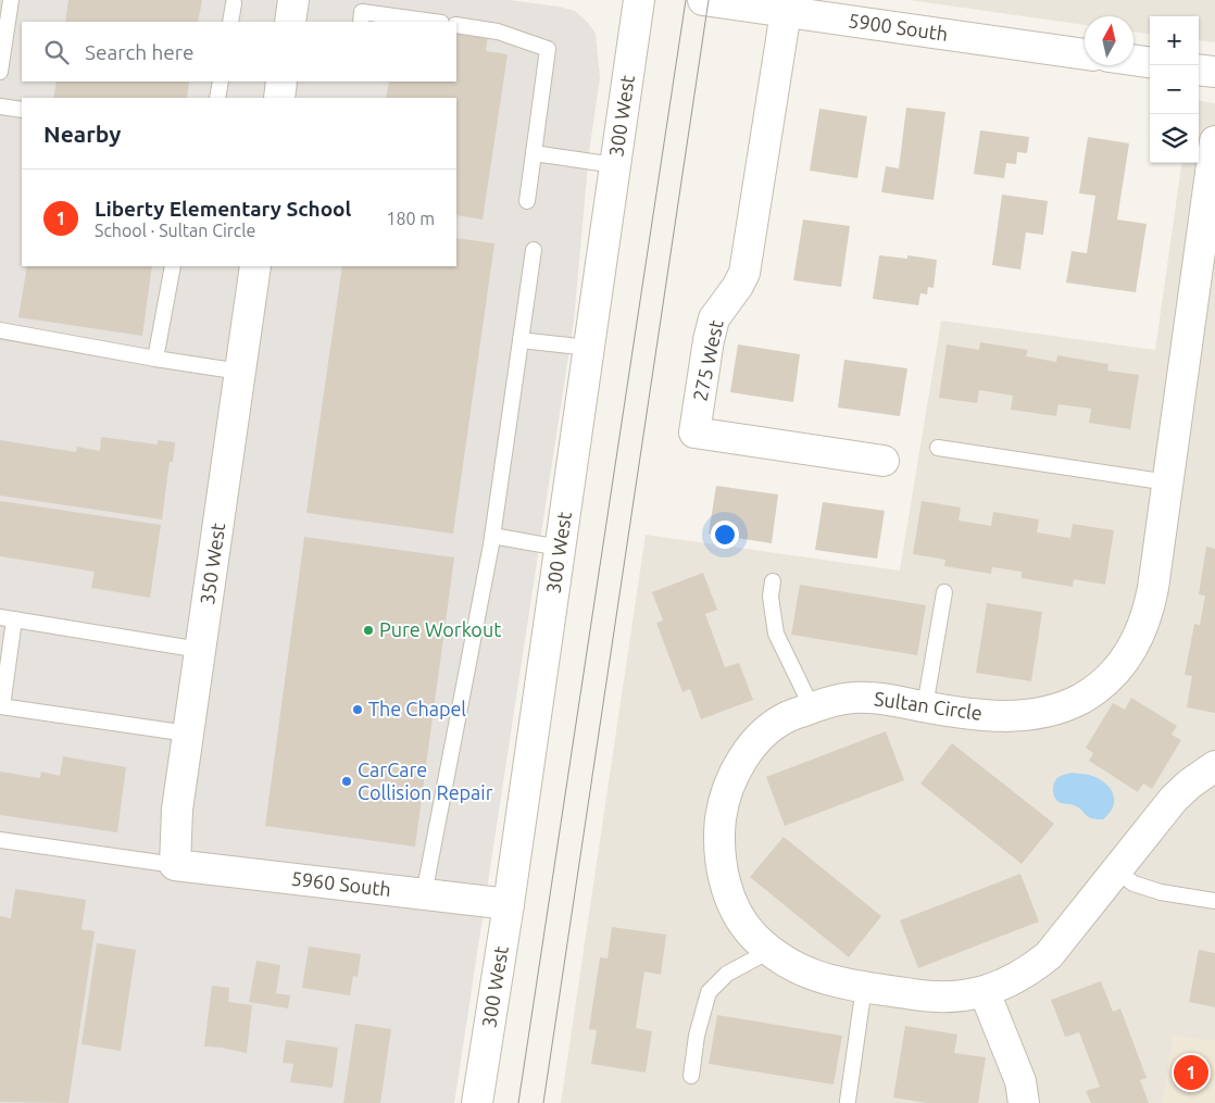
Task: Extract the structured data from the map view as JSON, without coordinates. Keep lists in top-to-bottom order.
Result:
{
  "streets": {
    "street": [
      "5900 South",
      "300 West",
      "275 West",
      "350 West",
      "Sultan Circle",
      "5960 South"
    ]
  },
  "crossings": [
    ["5900 South", "275 West"],
    ["300 West", "5960 South"],
    ["350 West", "5960 South"]
  ],
  "places": ["Pure Workout", "The Chapel", "CarCare Collision Repair"],
  "north": "top",
  "page": {
    "map_buttons": ["+", "−"],
    "search": "Search here",
    "heading": "Nearby",
    "list": [
      {
        "mark": "1",
        "name": "Liberty Elementary School",
        "note": "School · Sultan Circle",
        "value": "180 m"
      }
    ],
    "pins": "1"
  }
}
